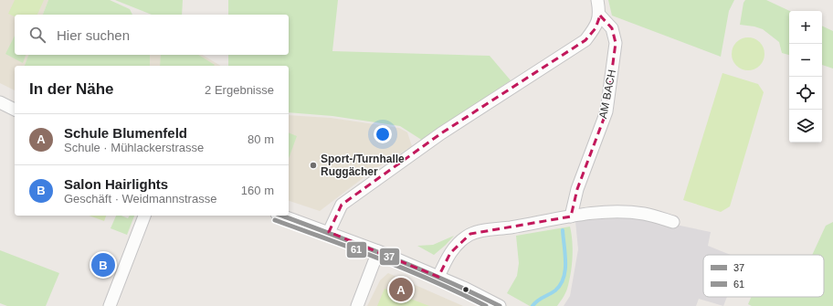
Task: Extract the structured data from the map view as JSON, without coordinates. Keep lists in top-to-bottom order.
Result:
{
  "streets": {
    "street": ["AM BACH"]
  },
  "places": ["Sport-/Turnhalle Ruggächer"],
  "lines": ["transit line 37", "transit line 61"],
  "legend": ["37", "61"],
  "page": {
    "map_buttons": ["+", "−"],
    "search": "Hier suchen",
    "heading": ["In der Nähe", "2 Ergebnisse"],
    "list": [
      {
        "mark": "A",
        "name": "Schule Blumenfeld",
        "note": "Schule · Mühlackerstrasse",
        "value": "80 m"
      },
      {
        "mark": "B",
        "name": "Salon Hairlights",
        "note": "Geschäft · Weidmannstrasse",
        "value": "160 m"
      }
    ],
    "pins": ["B", "A"]
  }
}
